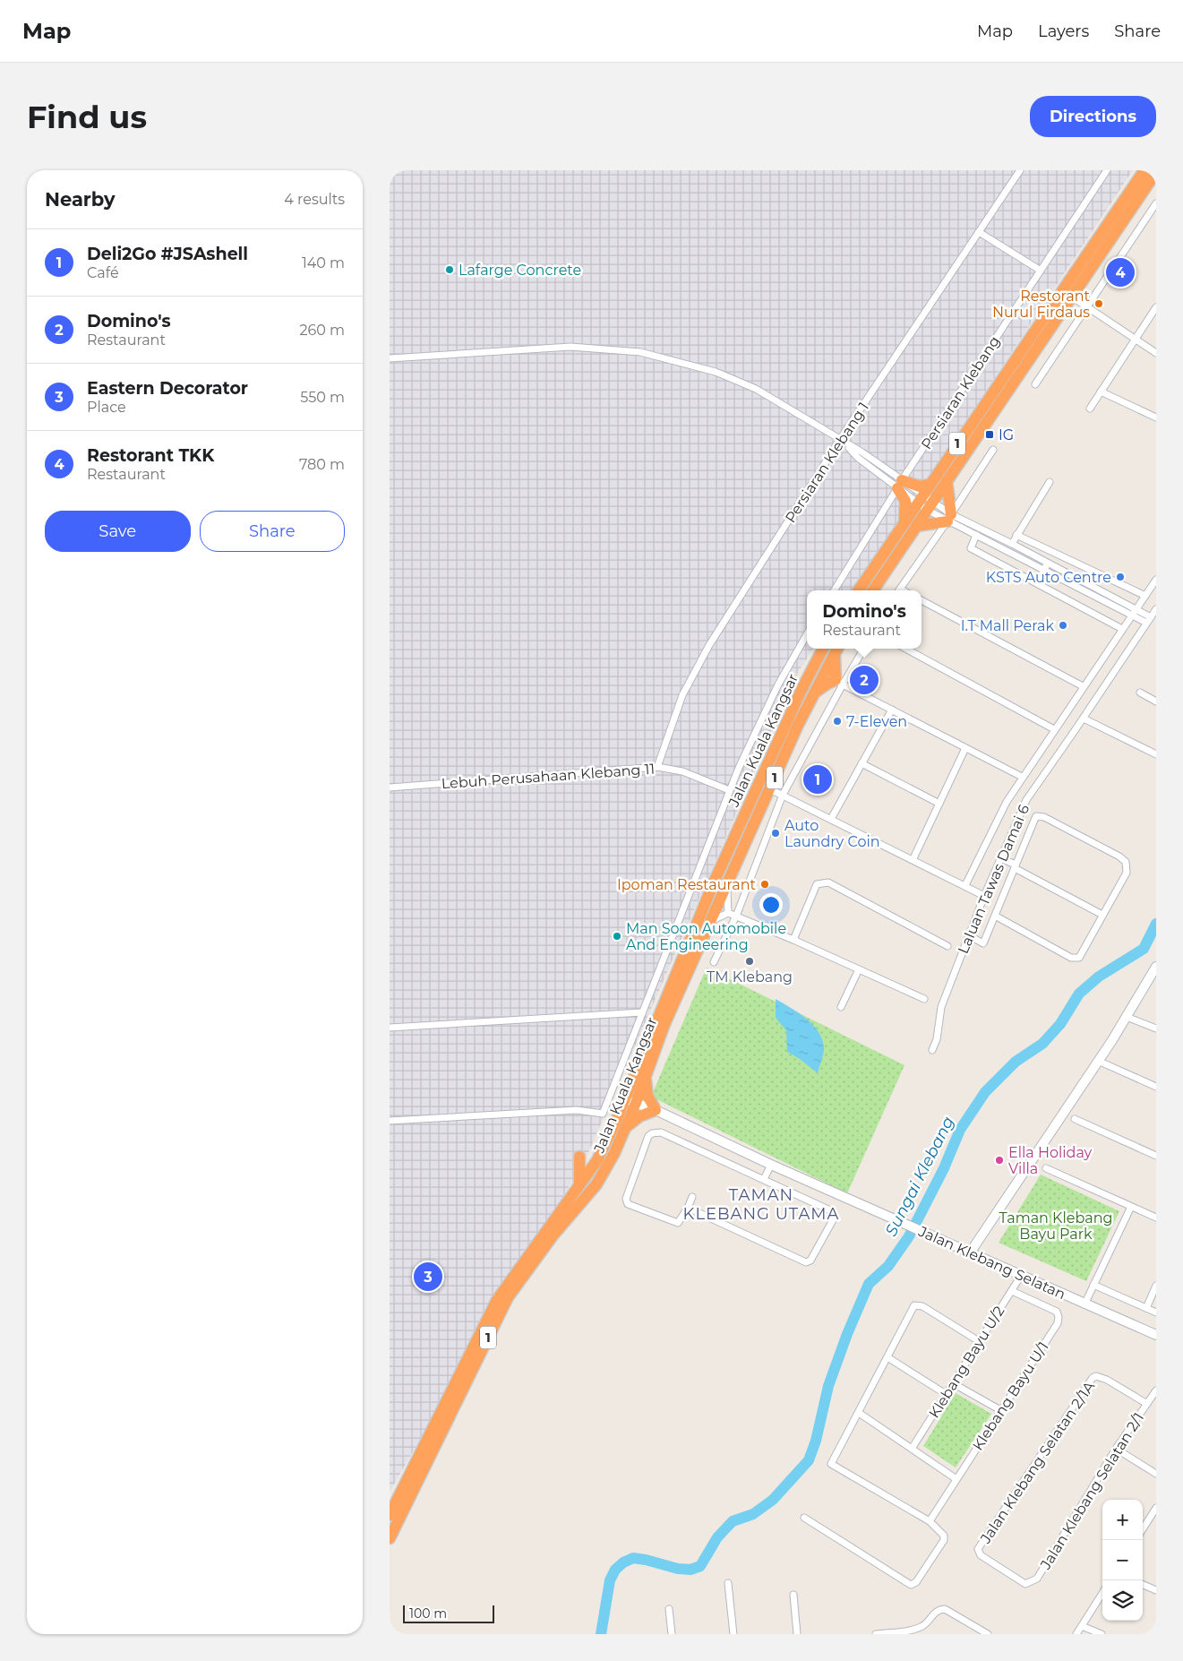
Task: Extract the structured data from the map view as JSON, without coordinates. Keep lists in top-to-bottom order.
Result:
{
  "streets": {
    "highway": ["1", "Jalan Kuala Kangsar"],
    "street": [
      "Persiaran Klebang",
      "Persiaran Klebang 1",
      "Lebuh Perusahaan Klebang 11",
      "Laluan Tawas Damai 6",
      "Jalan Klebang Selatan",
      "Klebang Bayu U/2",
      "Klebang Bayu U/1",
      "Jalan Klebang Selatan 2/1A",
      "Jalan Klebang Selatan 2/1"
    ]
  },
  "crossings": [
    ["Persiaran Klebang 1", "Lebuh Perusahaan Klebang 11"],
    ["Jalan Kuala Kangsar", "Jalan Klebang Selatan"],
    ["Jalan Klebang Selatan", "Klebang Bayu U/2"],
    ["Klebang Bayu U/2", "Klebang Bayu U/1"],
    ["Jalan Klebang Selatan 2/1A", "Jalan Klebang Selatan 2/1"]
  ],
  "districts": ["TAMAN KLEBANG UTAMA"],
  "water": ["Sungai Klebang"],
  "parks": ["Taman Klebang Bayu Park"],
  "places": {
    "other": [
      "Lafarge Concrete",
      "Restorant Nurul Firdaus",
      "KSTS Auto Centre",
      "I.T Mall Perak",
      "7-Eleven",
      "Auto Laundry Coin",
      "Ipoman Restaurant",
      "Man Soon Automobile And Engineering",
      "TM Klebang",
      "Ella Holiday Villa"
    ],
    "transit": ["IG"]
  },
  "scale_bar": "100 m",
  "page": {
    "header": "Map",
    "nav": ["Map", "Layers", "Share"],
    "buttons": [
      "Directions",
      ["Save", "Share"]
    ],
    "title": "Find us",
    "heading": ["Nearby", "4 results"],
    "list": [
      {
        "mark": "1",
        "name": "Deli2Go #JSAshell",
        "note": "Café",
        "value": "140 m"
      },
      {
        "mark": "2",
        "name": "Domino's",
        "note": "Restaurant",
        "value": "260 m"
      },
      {
        "mark": "3",
        "name": "Eastern Decorator",
        "note": "Place",
        "value": "550 m"
      },
      {
        "mark": "4",
        "name": "Restorant TKK",
        "note": "Restaurant",
        "value": "780 m"
      }
    ],
    "pins": [
      "4",
      "2",
      "1",
      "3"
    ],
    "popup": ["Domino's", "Restaurant"],
    "map_buttons": ["+", "−"],
    "scale": "100 m"
  }
}
